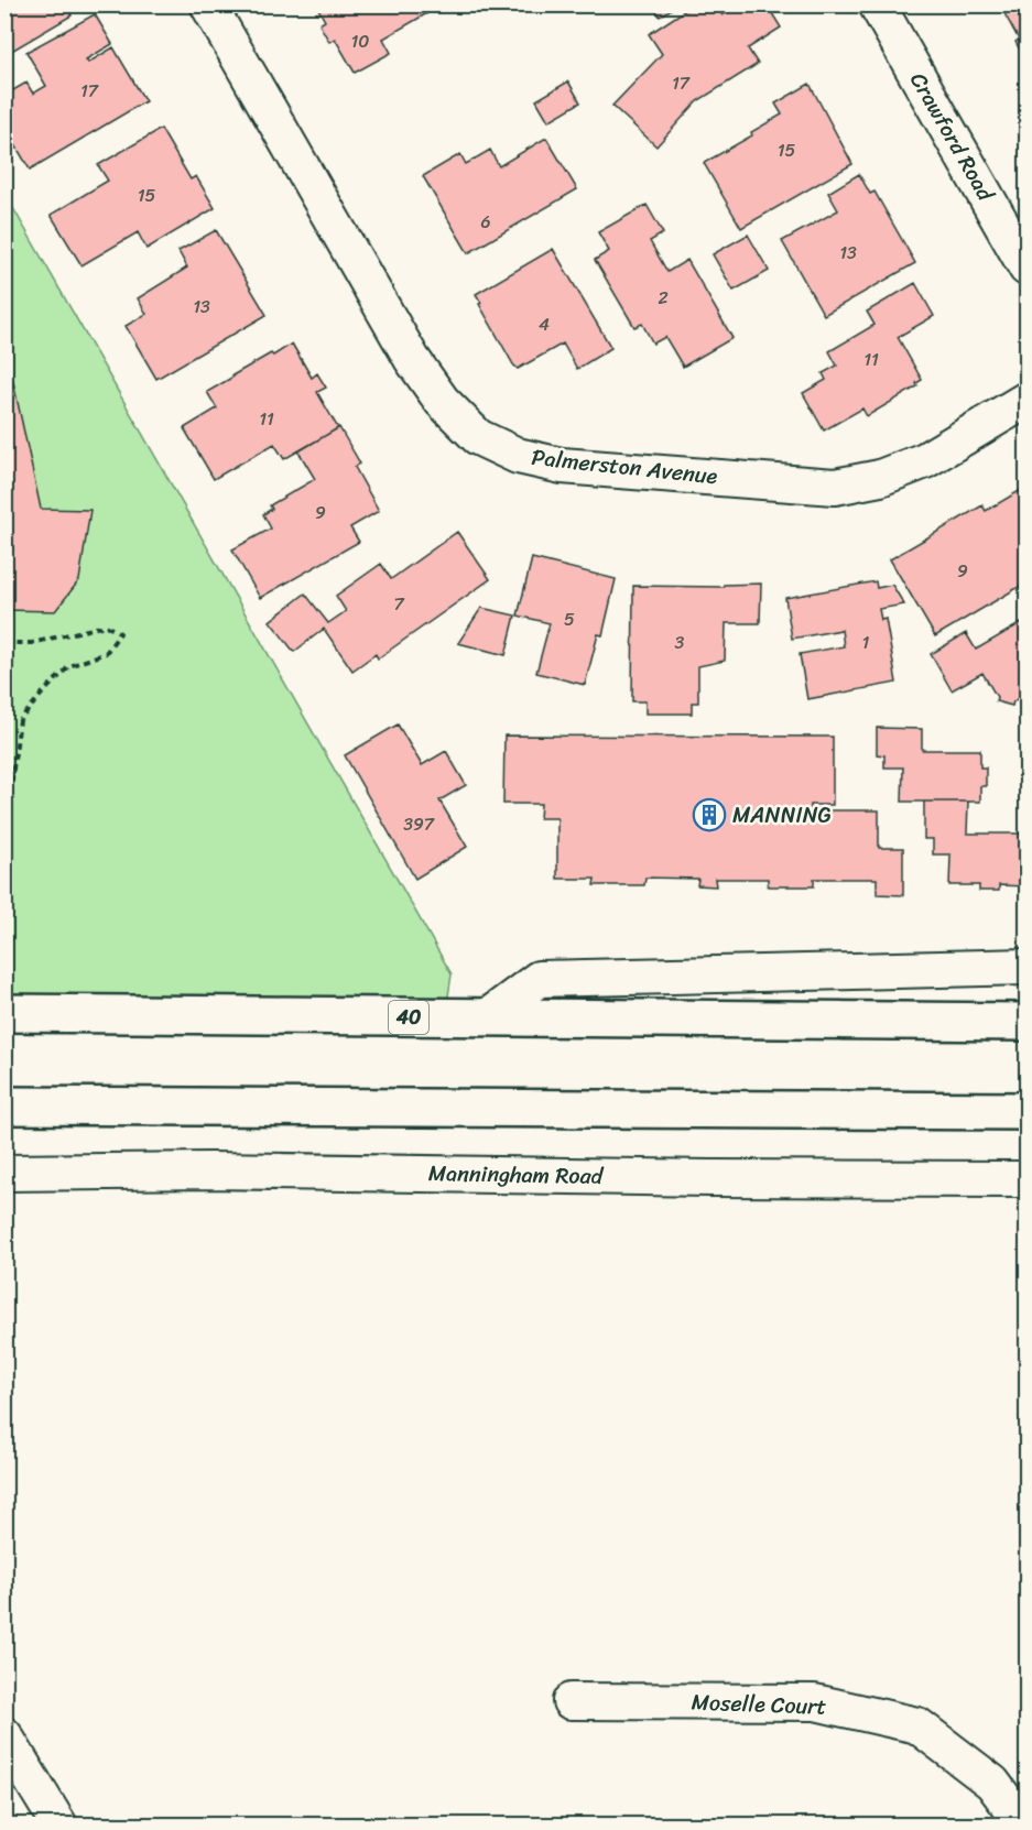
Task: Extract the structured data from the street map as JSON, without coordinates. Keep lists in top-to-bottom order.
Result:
{
  "streets": {
    "main road": ["40"],
    "street": [
      "Crawford Road",
      "Palmerston Avenue",
      "Manningham Road",
      "Moselle Court"
    ]
  },
  "places": {
    "building": ["MANNING"]
  },
  "house_numbers": [
    "10",
    "17",
    "17",
    "15",
    "15",
    "6",
    "13",
    "2",
    "13",
    "4",
    "11",
    "11",
    "9",
    "9",
    "7",
    "5",
    "3",
    "1",
    "397"
  ]
}
